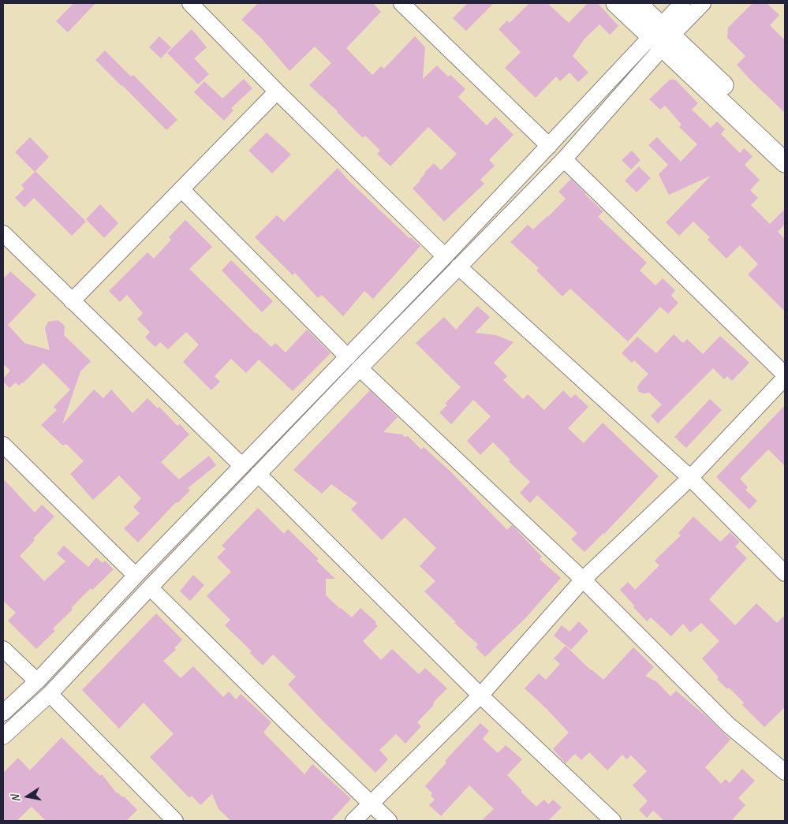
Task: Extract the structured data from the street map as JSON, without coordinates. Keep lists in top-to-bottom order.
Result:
{
  "north": "left"
}
